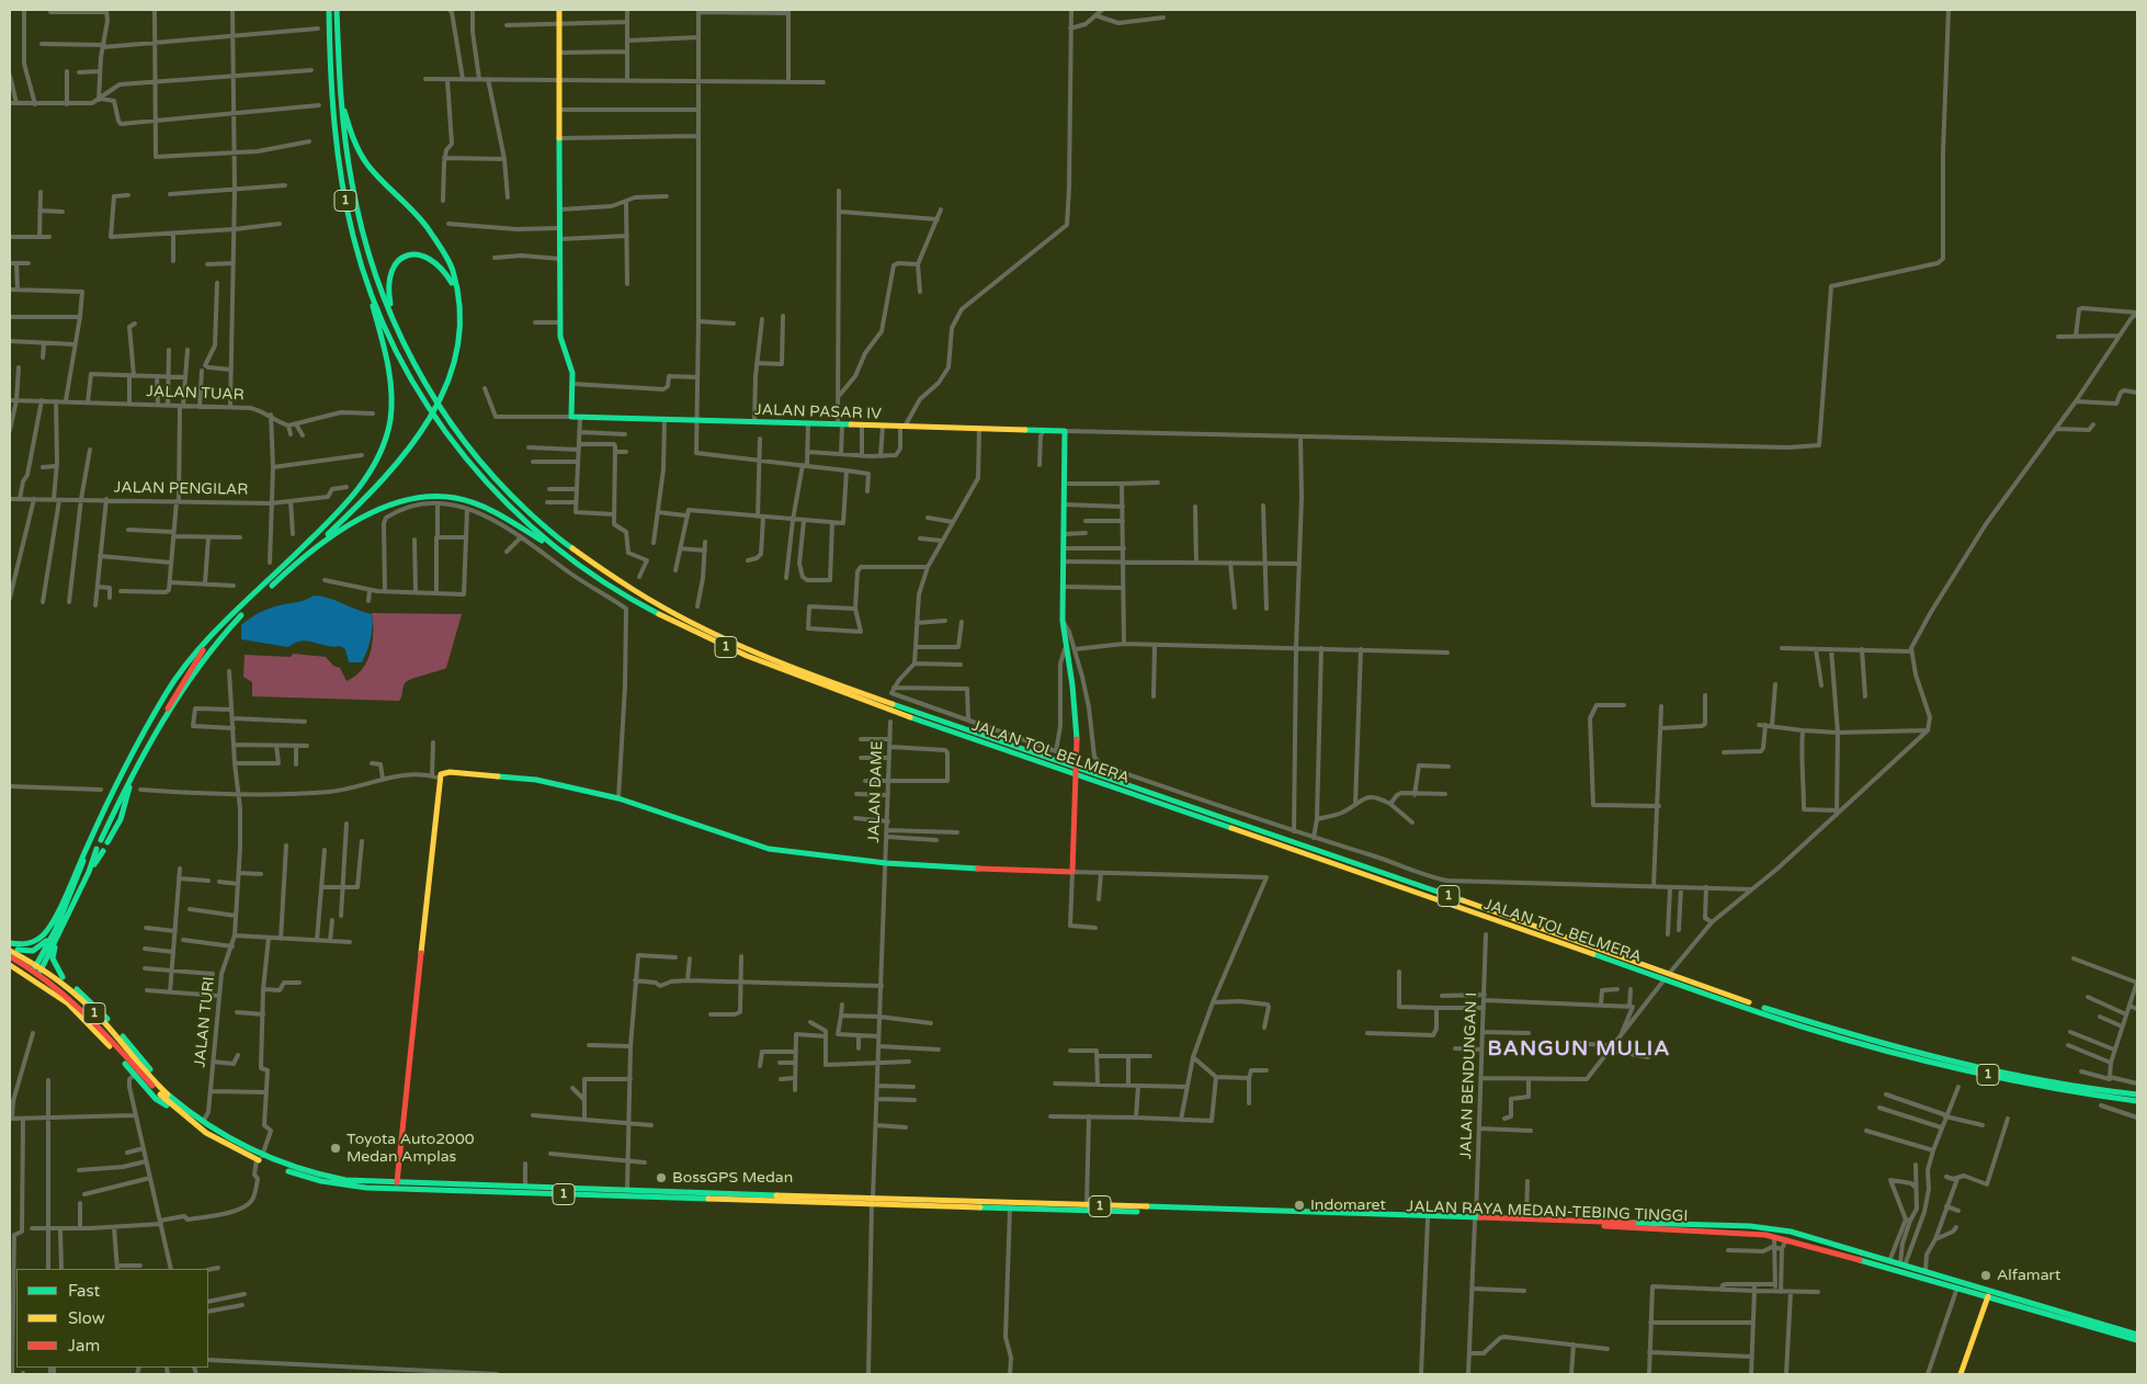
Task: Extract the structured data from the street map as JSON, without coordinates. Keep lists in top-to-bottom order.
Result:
{
  "streets": {
    "main road": [
      "1",
      "JALAN PASAR IV",
      "JALAN TOL BELMERA",
      "JALAN RAYA MEDAN-TEBING TINGGI"
    ],
    "street": [
      "JALAN TUAR",
      "JALAN PENGILAR",
      "JALAN DAME",
      "JALAN TURI",
      "JALAN BENDUNGAN I"
    ]
  },
  "crossings": [
    ["1", "JALAN RAYA MEDAN-TEBING TINGGI"],
    ["JALAN DAME", "JALAN RAYA MEDAN-TEBING TINGGI"],
    ["JALAN TURI", "JALAN RAYA MEDAN-TEBING TINGGI"],
    ["JALAN BENDUNGAN I", "JALAN RAYA MEDAN-TEBING TINGGI"]
  ],
  "districts": ["BANGUN MULIA"],
  "places": [
    "Toyota Auto2000 Medan Amplas",
    "BossGPS Medan",
    "Indomaret",
    "Alfamart"
  ],
  "legend": ["Fast", "Slow", "Jam"]
}
